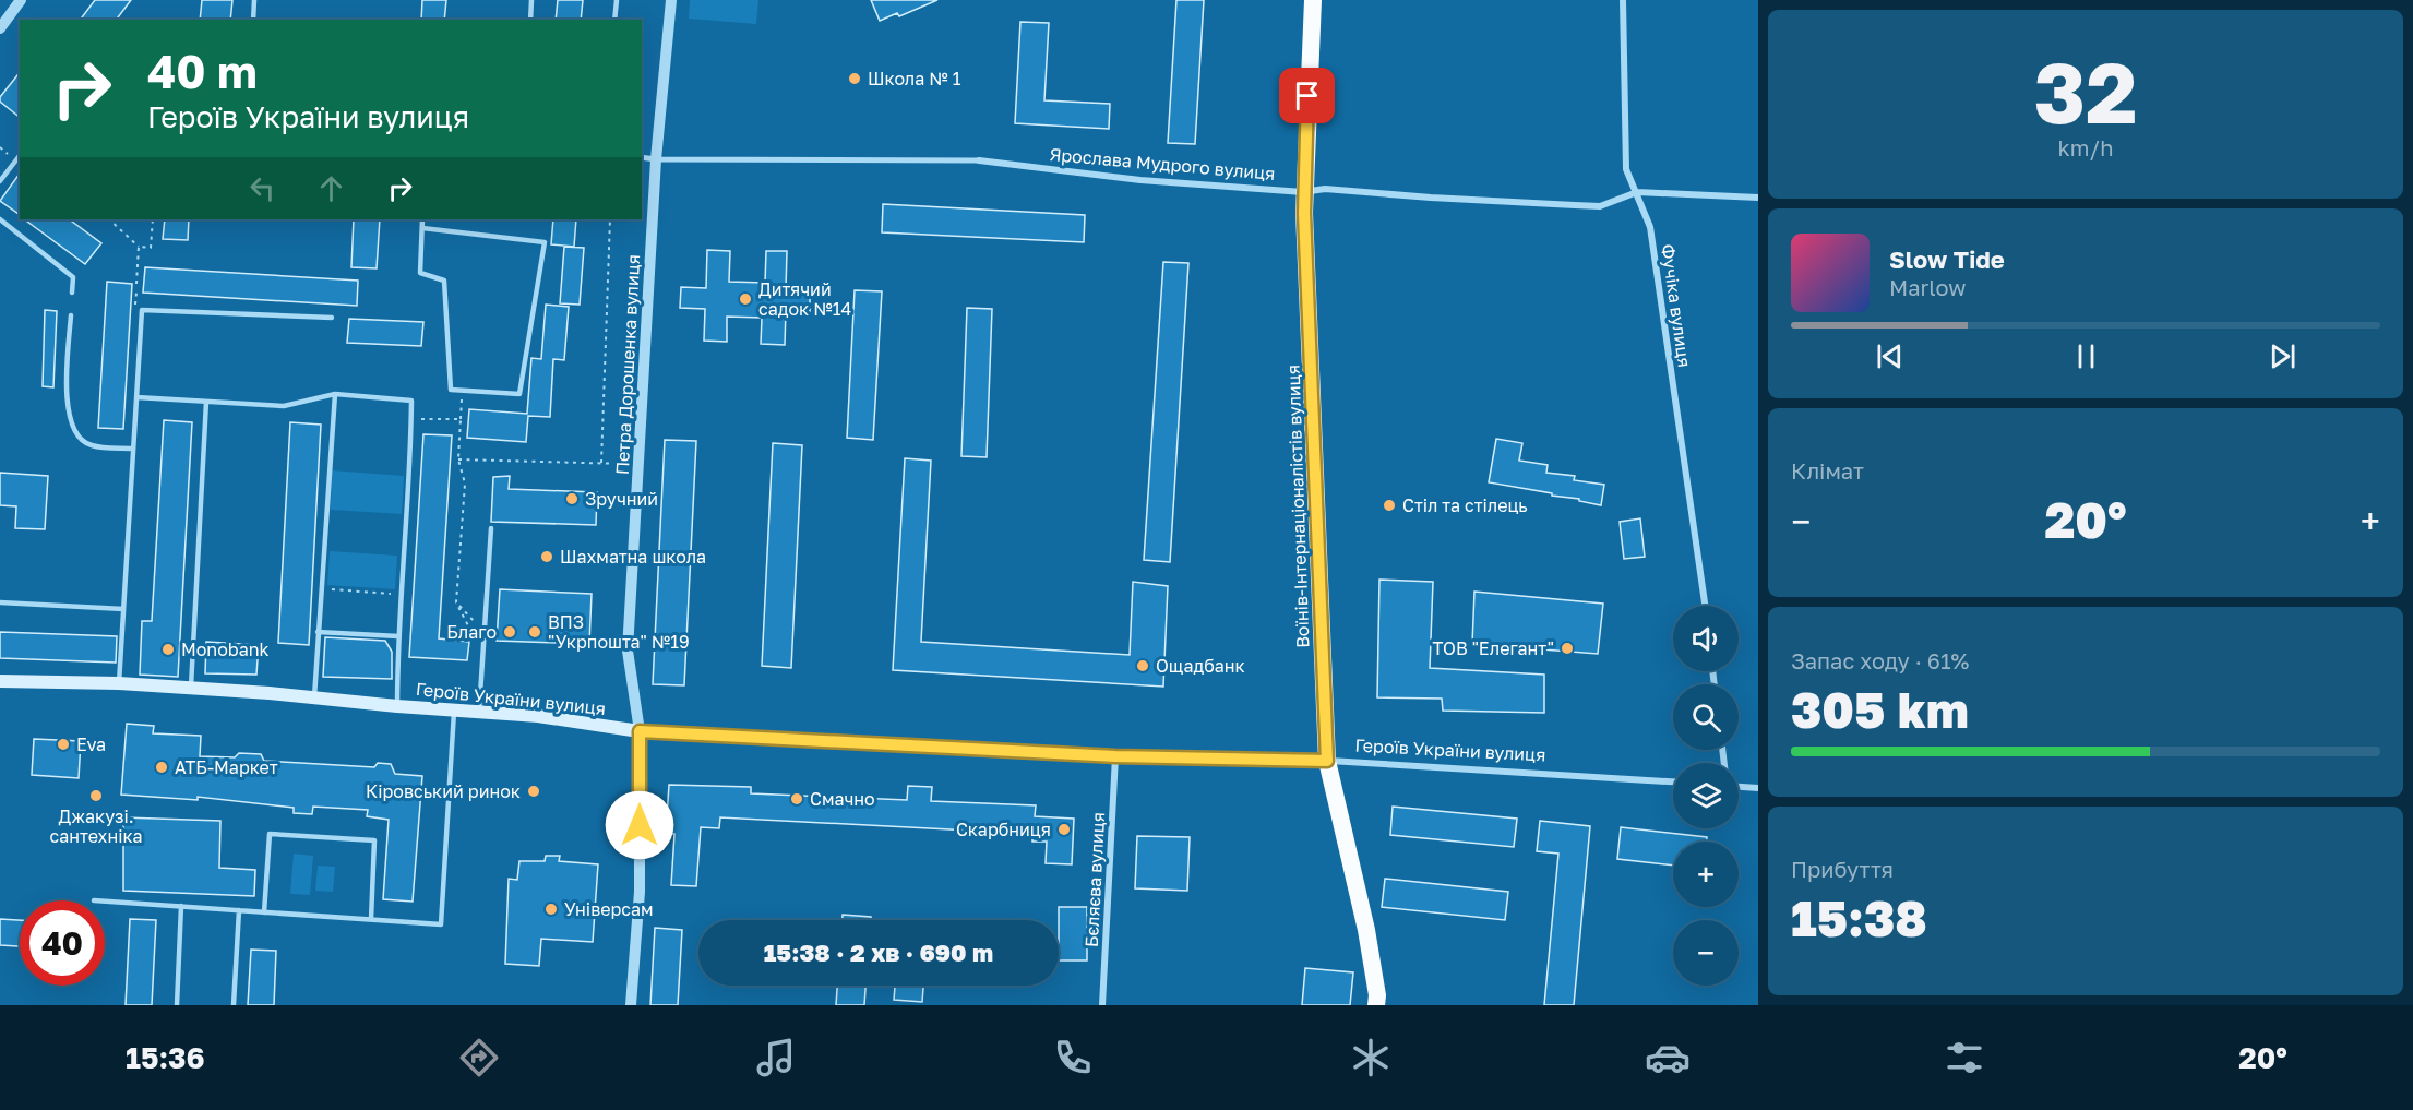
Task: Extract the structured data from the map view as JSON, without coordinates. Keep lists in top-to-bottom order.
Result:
{
  "streets": {
    "highway": ["Воїнів-Інтернаціоналістів вулиця"],
    "main road": ["Героїв України вулиця"],
    "street": [
      "Ярослава Мудрого вулиця",
      "Фучіка вулиця",
      "Петра Дорошенка вулиця",
      "Бєляєва вулиця"
    ]
  },
  "crossings": [
    ["Ярослава Мудрого вулиця", "Фучіка вулиця"],
    ["Ярослава Мудрого вулиця", "Петра Дорошенка вулиця"],
    ["Ярослава Мудрого вулиця", "Воїнів-Інтернаціоналістів вулиця"],
    ["Петра Дорошенка вулиця", "Героїв України вулиця"],
    ["Воїнів-Інтернаціоналістів вулиця", "Героїв України вулиця"],
    ["Героїв України вулиця", "Бєляєва вулиця"]
  ],
  "places": [
    "Школа № 1",
    "Дитячий садок №14",
    "Зручний",
    "Стіл та стілець",
    "Шахматна школа",
    "Благо",
    "ВПЗ \"Укрпошта\" №19",
    "ТОВ \"Елегант\"",
    "Monobank",
    "Ощадбанк",
    "Eva",
    "АТБ-Маркет",
    "Кіровський ринок",
    "Джакузі. сантехніка",
    "Смачно",
    "Скарбниця",
    "Універсам"
  ],
  "page": {
    "tile": [
      ["32", "km/h"],
      "Клімат",
      ["Запас ходу · 61%", "305 km"],
      ["Прибуття", "15:38"]
    ],
    "turn": ["40 m", "Героїв України вулиця"],
    "song": ["Slow Tide", "Marlow"],
    "heat": ["−", "20°", "+"],
    "map_buttons": ["+", "−"],
    "limit": "40",
    "trip": "15:38 · 2 хв · 690 m",
    "tabs": ["15:36", "20°"]
  }
}
